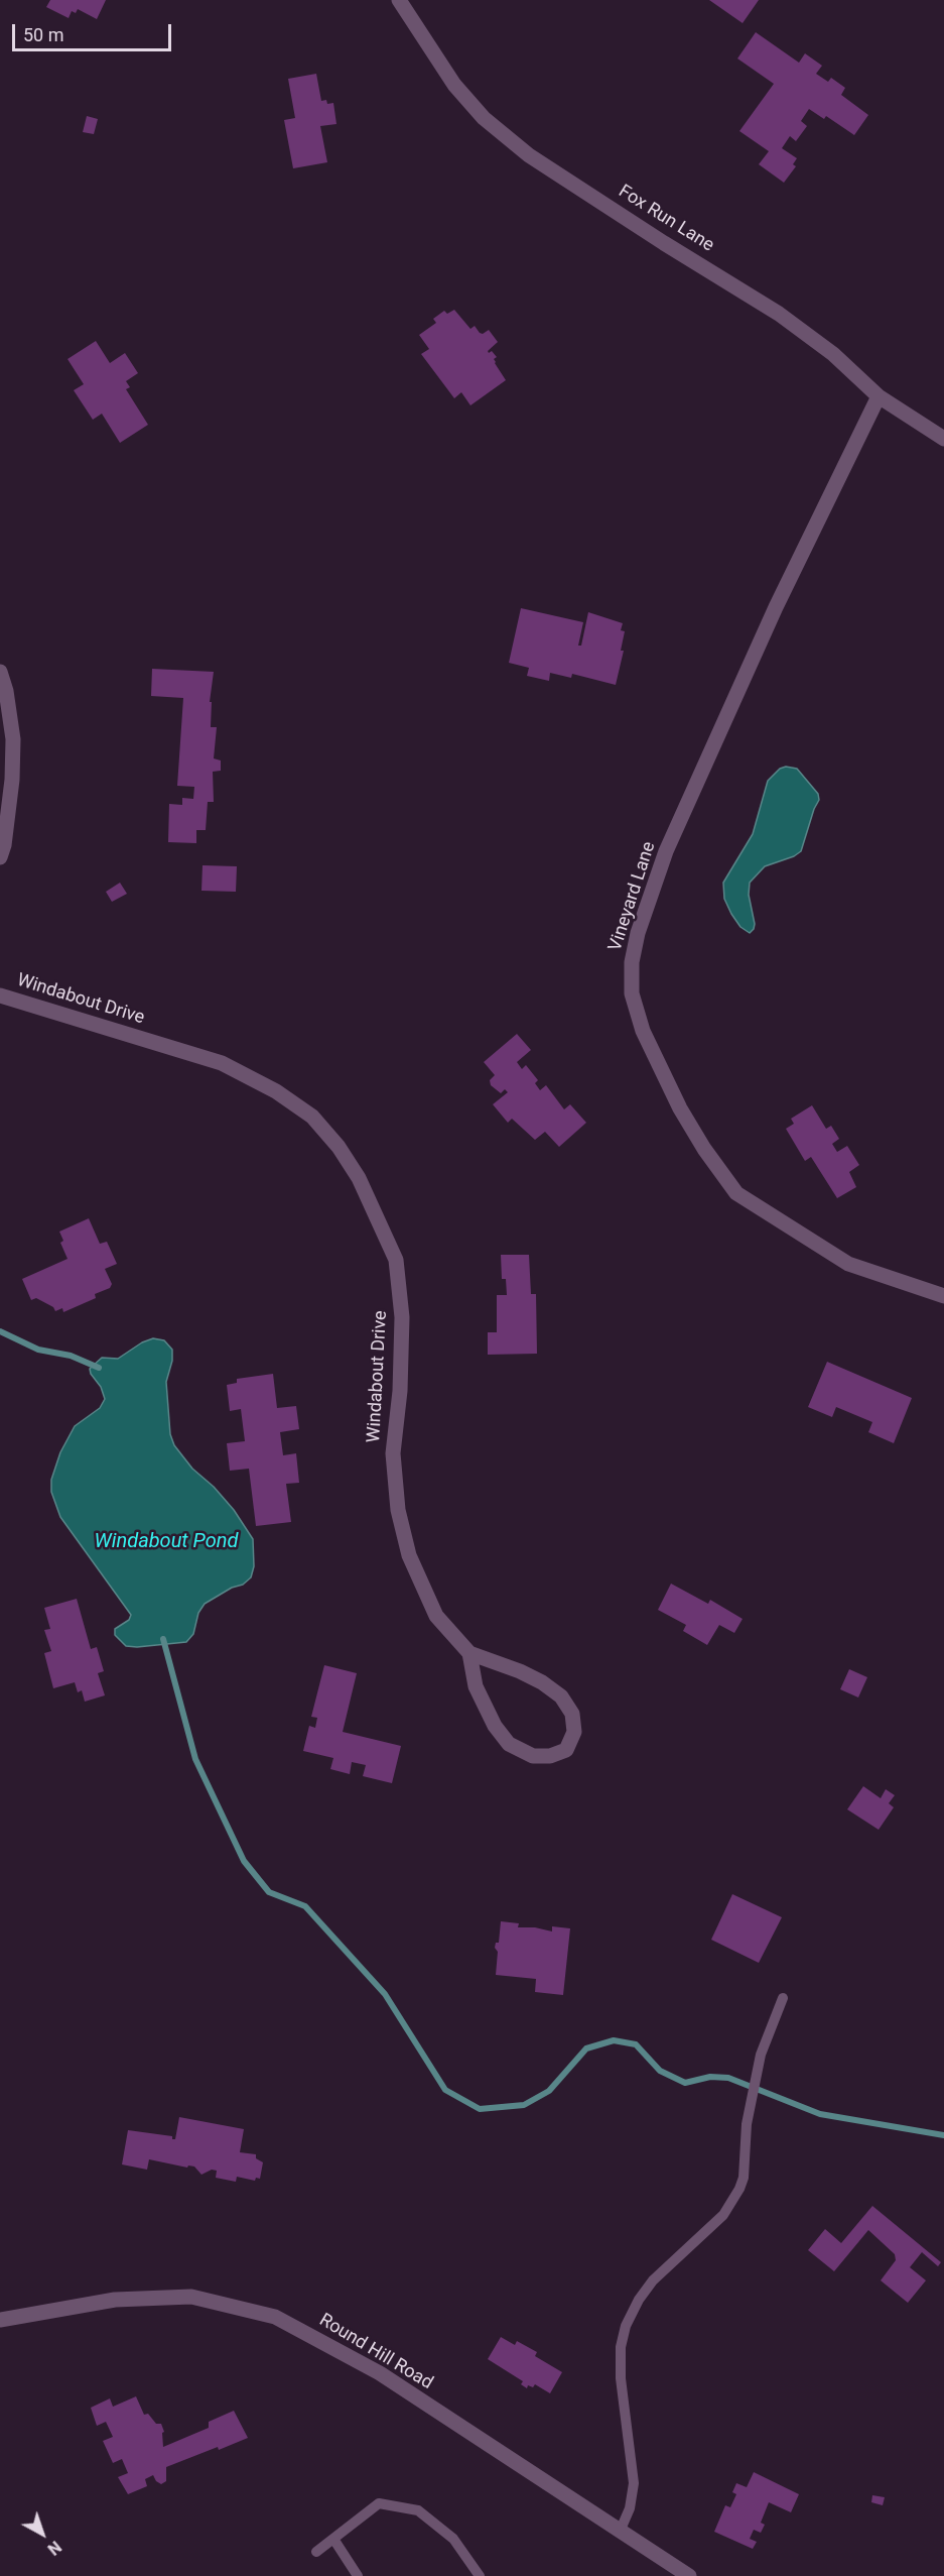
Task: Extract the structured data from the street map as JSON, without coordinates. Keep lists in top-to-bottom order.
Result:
{
  "streets": {
    "street": [
      "Fox Run Lane",
      "Vineyard Lane",
      "Windabout Drive",
      "Round Hill Road"
    ]
  },
  "crossings": [
    ["Fox Run Lane", "Vineyard Lane"]
  ],
  "water": ["Windabout Pond"],
  "scale_bar": "50 m",
  "north": "bottom right"
}
